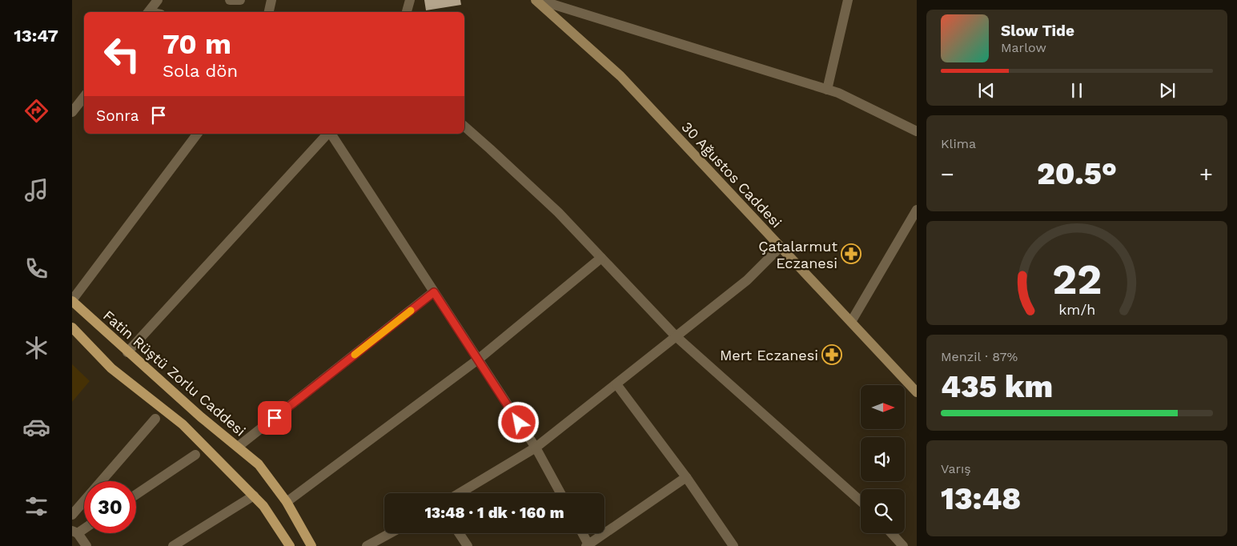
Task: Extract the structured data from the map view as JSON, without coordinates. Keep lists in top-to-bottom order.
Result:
{
  "streets": {
    "main road": ["30 Ağustos Caddesi", "Fatin Rüştü Zorlu Caddesi"]
  },
  "places": {
    "pharmacy": ["Çatalarmut Eczanesi", "Mert Eczanesi"]
  },
  "north": "right",
  "page": {
    "tabs": "13:47",
    "turn": ["70 m", "Sola dön"],
    "song": ["Slow Tide", "Marlow"],
    "then": "Sonra",
    "tile": [
      "Klima",
      ["Menzil · 87%", "435 km"],
      ["Varış", "13:48"]
    ],
    "heat": ["−", "20.5°", "+"],
    "limit": "30",
    "trip": "13:48 · 1 dk · 160 m",
    "gauge": ["22", "km/h"]
  }
}
